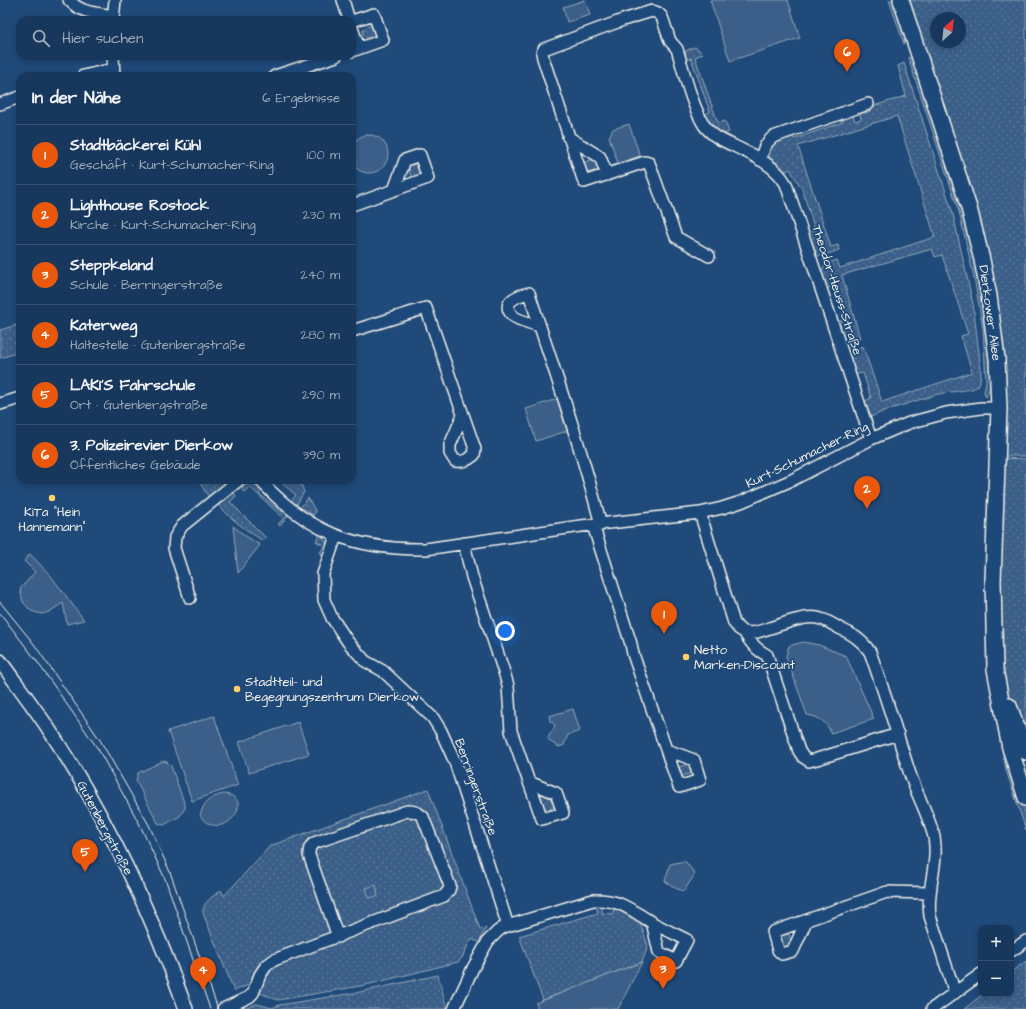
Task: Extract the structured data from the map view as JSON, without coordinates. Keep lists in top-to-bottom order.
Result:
{
  "streets": {
    "main road": ["Dierkower Allee"],
    "street": [
      "Theodor-Heuss-Straße",
      "Kurt-Schumacher-Ring",
      "Berringerstraße",
      "Gutenbergstraße"
    ]
  },
  "crossings": [
    ["Theodor-Heuss-Straße", "Kurt-Schumacher-Ring"],
    ["Dierkower Allee", "Kurt-Schumacher-Ring"],
    ["Kurt-Schumacher-Ring", "Berringerstraße"]
  ],
  "places": ["KiTa \"Hein Hannemann\"", "Netto Marken-Discount", "Stadtteil- und Begegnungszentrum Dierkow"],
  "north": "top right",
  "page": {
    "search": "Hier suchen",
    "pins": [
      "6",
      "2",
      "1",
      "5",
      "3",
      "4"
    ],
    "heading": ["In der Nähe", "6 Ergebnisse"],
    "list": [
      {
        "mark": "1",
        "name": "Stadtbäckerei Kühl",
        "note": "Geschäft · Kurt-Schumacher-Ring",
        "value": "100 m"
      },
      {
        "mark": "2",
        "name": "Lighthouse Rostock",
        "note": "Kirche · Kurt-Schumacher-Ring",
        "value": "230 m"
      },
      {
        "mark": "3",
        "name": "Steppkeland",
        "note": "Schule · Berringerstraße",
        "value": "240 m"
      },
      {
        "mark": "4",
        "name": "Katerweg",
        "note": "Haltestelle · Gutenbergstraße",
        "value": "280 m"
      },
      {
        "mark": "5",
        "name": "LAKI'S Fahrschule",
        "note": "Ort · Gutenbergstraße",
        "value": "290 m"
      },
      {
        "mark": "6",
        "name": "3. Polizeirevier Dierkow",
        "note": "Öffentliches Gebäude",
        "value": "390 m"
      }
    ],
    "map_buttons": ["+", "−"]
  }
}
